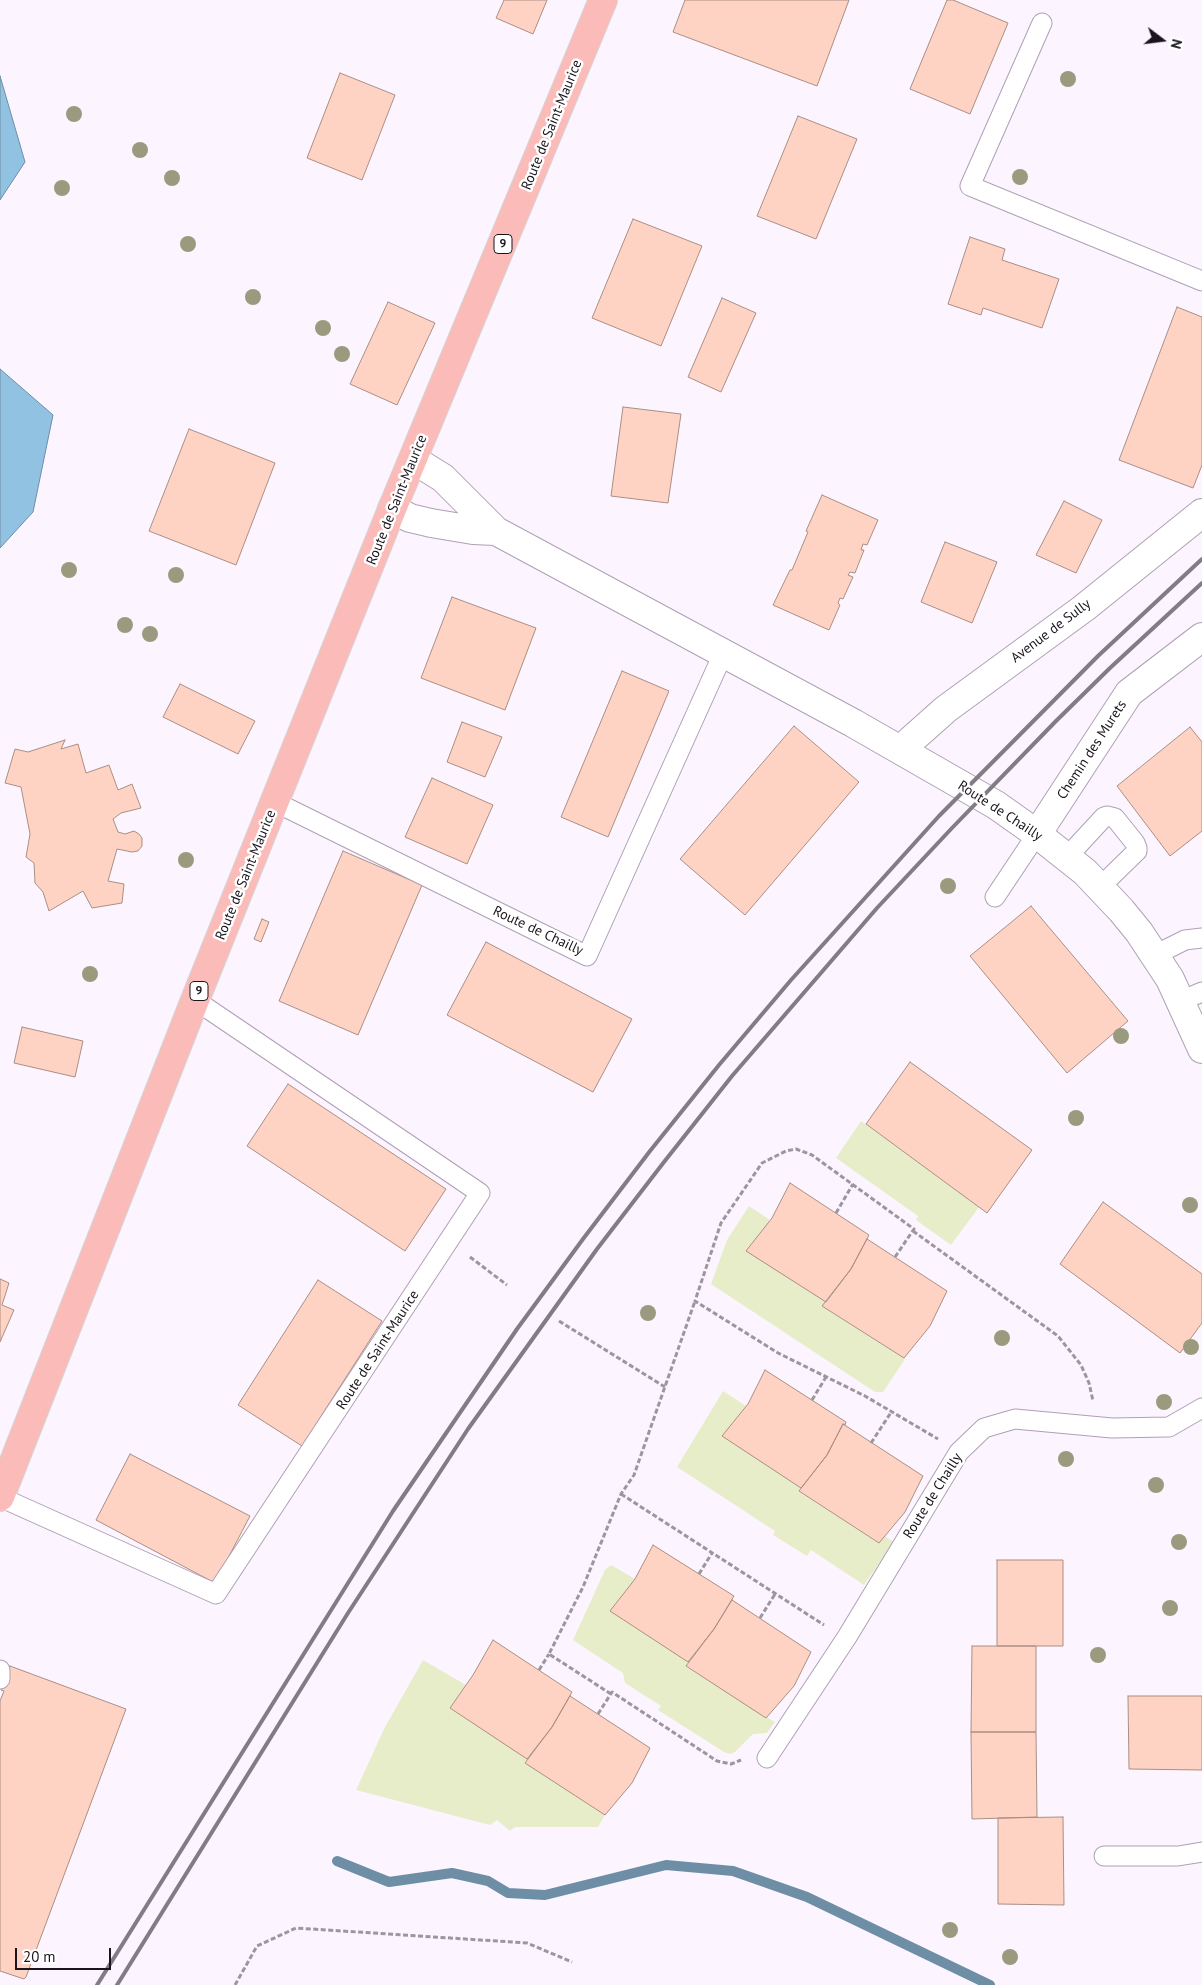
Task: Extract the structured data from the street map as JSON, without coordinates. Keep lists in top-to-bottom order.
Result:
{
  "streets": {
    "main road": ["Route de Saint-Maurice", "9"],
    "street": ["Avenue de Sully", "Chemin des Murets", "Route de Chailly"]
  },
  "crossings": [
    ["Route de Saint-Maurice", "Route de Chailly"],
    ["Avenue de Sully", "Route de Chailly"],
    ["Chemin des Murets", "Route de Chailly"]
  ],
  "scale_bar": "20 m",
  "north": "right"
}
